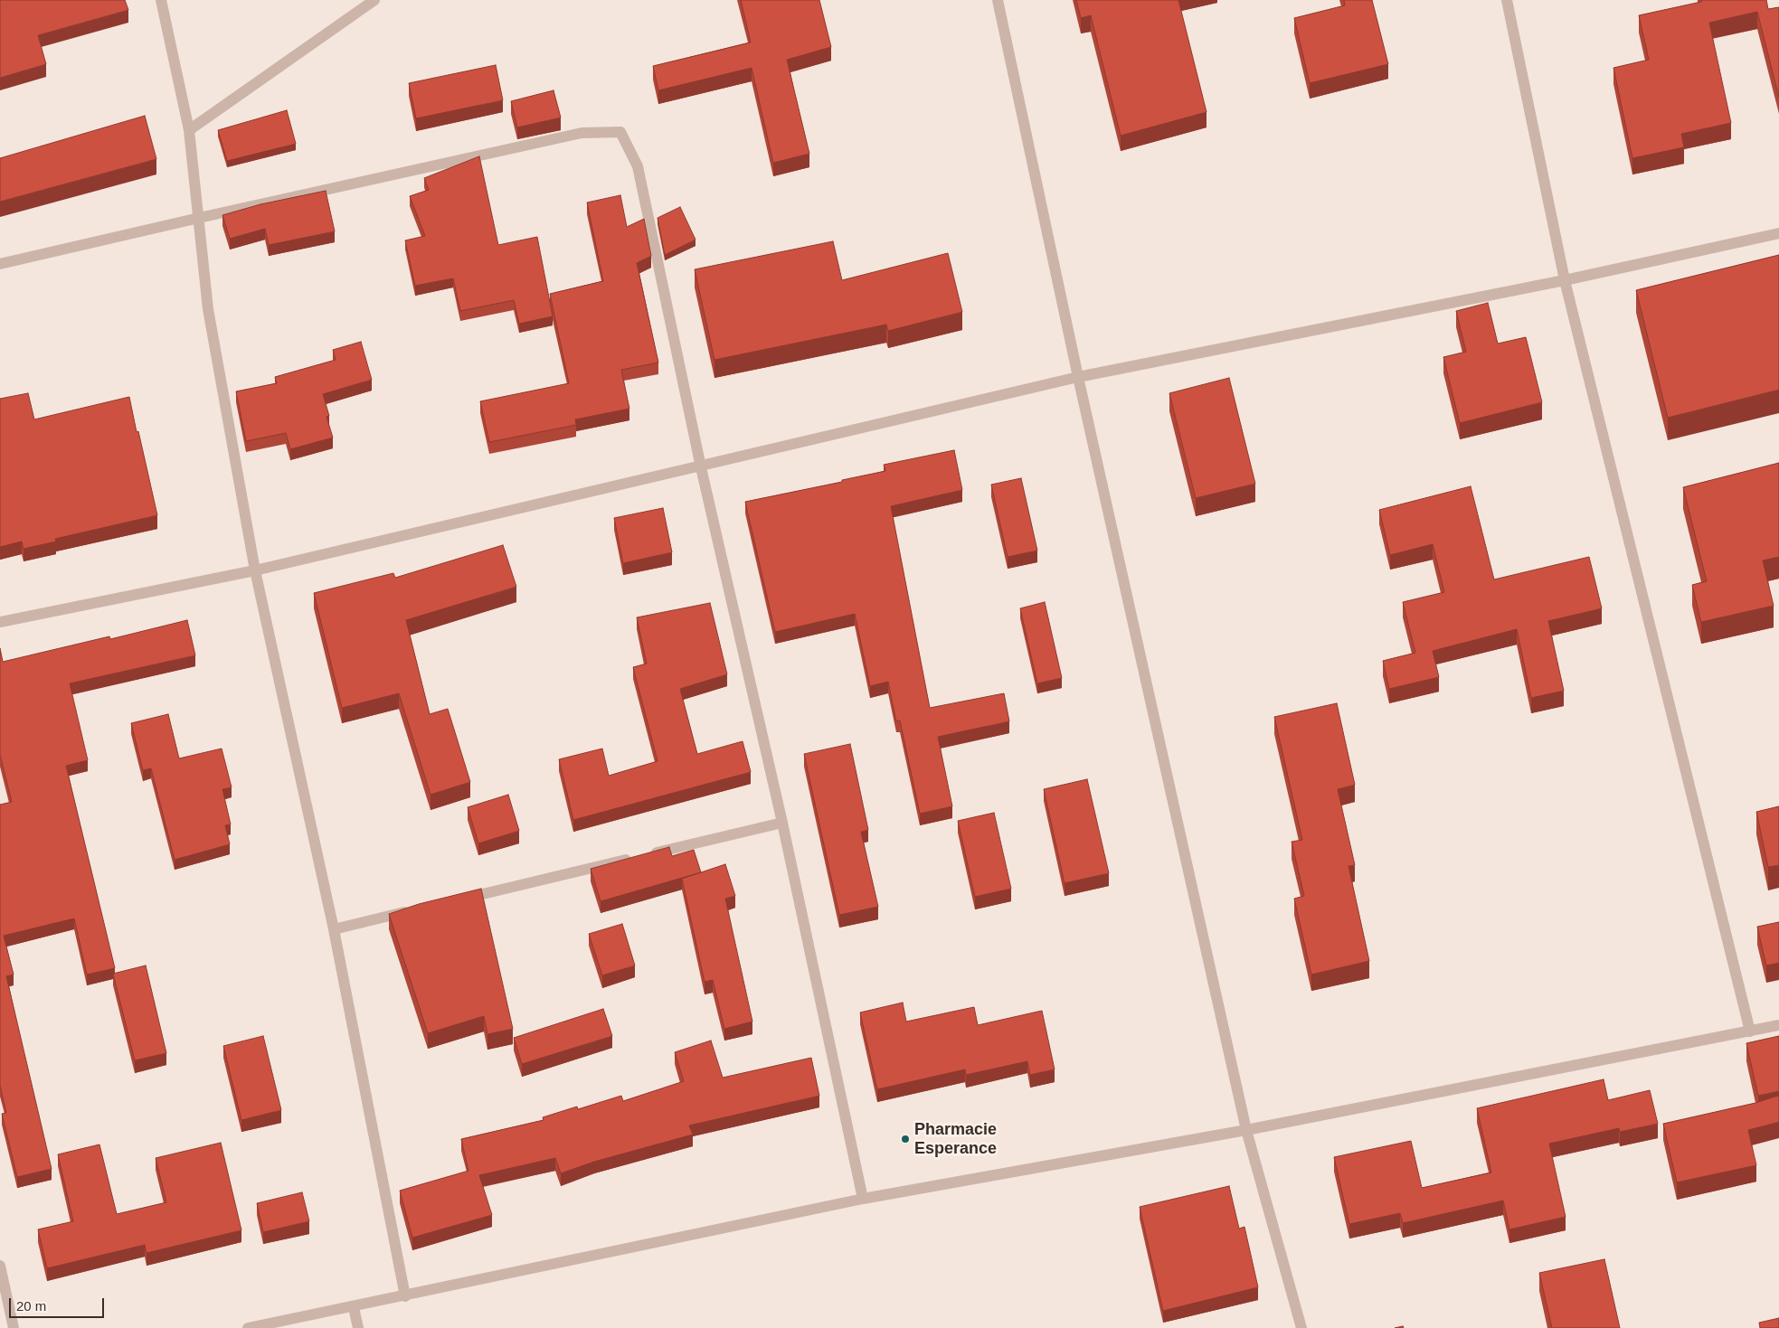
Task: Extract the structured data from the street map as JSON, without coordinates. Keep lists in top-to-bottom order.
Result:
{
  "places": ["Pharmacie Esperance"],
  "scale_bar": "20 m"
}
